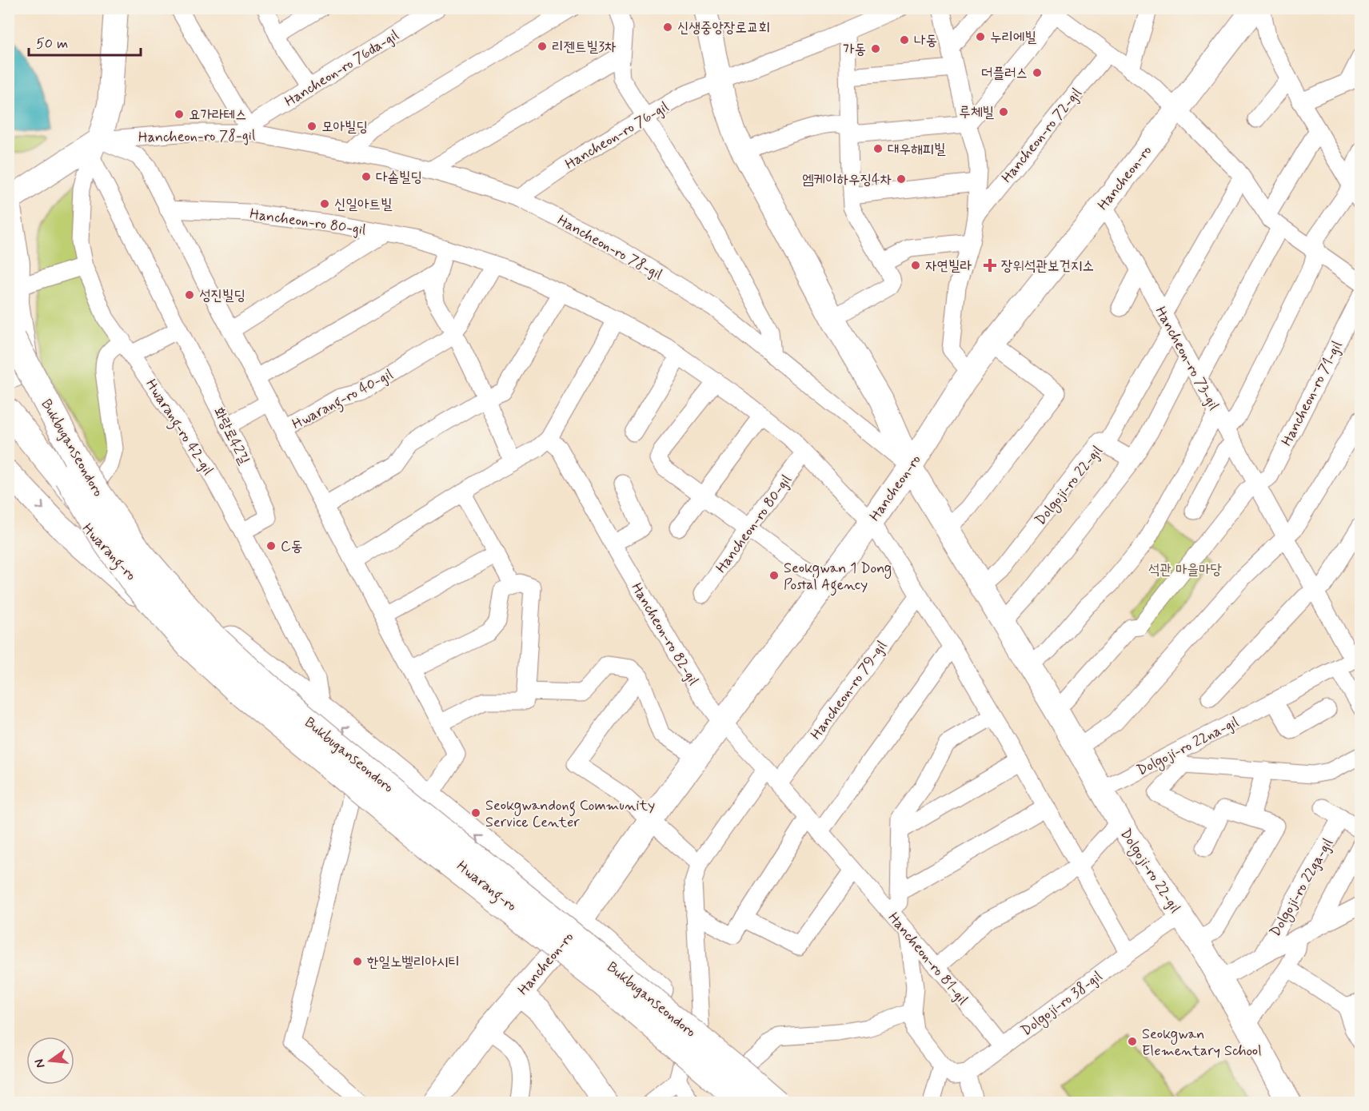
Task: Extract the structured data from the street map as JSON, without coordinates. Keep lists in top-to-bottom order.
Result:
{
  "streets": {
    "main road": ["Bukbuganseondoro", "Hwarang-ro"],
    "street": [
      "Hancheon-ro 76da-gil",
      "Hancheon-ro 76-gil",
      "Hancheon-ro 72-gil",
      "Hancheon-ro 78-gil",
      "Hancheon-ro",
      "Hancheon-ro 80-gil",
      "Hancheon-ro 73-gil",
      "Hancheon-ro 71-gil",
      "Hwarang-ro 40-gil",
      "Hwarang-ro 42-gil",
      "화랑로42길",
      "Dolgoji-ro 22-gil",
      "Hancheon-ro 82-gil",
      "Hancheon-ro 79-gil",
      "Dolgoji-ro 22na-gil",
      "Dolgoji-ro 22ga-gil",
      "Hancheon-ro 81-gil",
      "Dolgoji-ro 38-gil"
    ]
  },
  "crossings": [
    ["Hancheon-ro 76da-gil", "Hancheon-ro 78-gil"],
    ["Hancheon-ro 76-gil", "Hancheon-ro 78-gil"],
    ["Hancheon-ro 78-gil", "Hancheon-ro"],
    ["Hancheon-ro 78-gil", "Hwarang-ro 40-gil"],
    ["Hancheon-ro 78-gil", "Hwarang-ro 42-gil"],
    ["Hancheon-ro 78-gil", "화랑로42길"],
    ["Hancheon-ro 78-gil", "Dolgoji-ro 22-gil"],
    ["Hancheon-ro", "Hancheon-ro 80-gil"],
    ["Hancheon-ro", "Hancheon-ro 73-gil"],
    ["Hancheon-ro", "Dolgoji-ro 22-gil"],
    ["Hancheon-ro", "Hwarang-ro"],
    ["Hancheon-ro", "Hancheon-ro 82-gil"],
    ["Hancheon-ro", "Hancheon-ro 81-gil"],
    ["Hancheon-ro 80-gil", "Hwarang-ro 40-gil"],
    ["Hancheon-ro 73-gil", "Hancheon-ro 71-gil"],
    ["Hancheon-ro 73-gil", "Dolgoji-ro 22-gil"],
    ["Hancheon-ro 73-gil", "Dolgoji-ro 22na-gil"],
    ["Hwarang-ro 40-gil", "Hwarang-ro 42-gil"],
    ["Hwarang-ro 40-gil", "화랑로42길"],
    ["Hwarang-ro 40-gil", "Hwarang-ro"],
    ["Hwarang-ro 42-gil", "화랑로42길"],
    ["Hwarang-ro 42-gil", "Hwarang-ro"],
    ["Bukbuganseondoro", "Hwarang-ro"],
    ["Dolgoji-ro 22-gil", "Dolgoji-ro 22na-gil"],
    ["Dolgoji-ro 22-gil", "Dolgoji-ro 22ga-gil"],
    ["Dolgoji-ro 22-gil", "Dolgoji-ro 38-gil"],
    ["Hancheon-ro 82-gil", "Hancheon-ro 81-gil"],
    ["Hancheon-ro 79-gil", "Hancheon-ro 81-gil"],
    ["Hancheon-ro 81-gil", "Dolgoji-ro 38-gil"]
  ],
  "parks": ["석관 마을마당"],
  "places": {
    "other": [
      "신생중앙장로교회",
      "누리에빌",
      "나동",
      "리젠트빌3차",
      "가동",
      "더플러스",
      "루체빌",
      "요가라테스",
      "모아빌딩",
      "대우해피빌",
      "다솜빌딩",
      "엠케이하우징4차",
      "신일아트빌",
      "자연빌라",
      "성진빌딩",
      "C동",
      "Seokgwan 1 Dong Postal Agency",
      "Seokgwandong Community Service Center",
      "한일노벨리아시티",
      "Seokgwan Elementary School"
    ],
    "health": ["장위석관보건지소"]
  },
  "scale_bar": "50 m",
  "north": "left"
}
